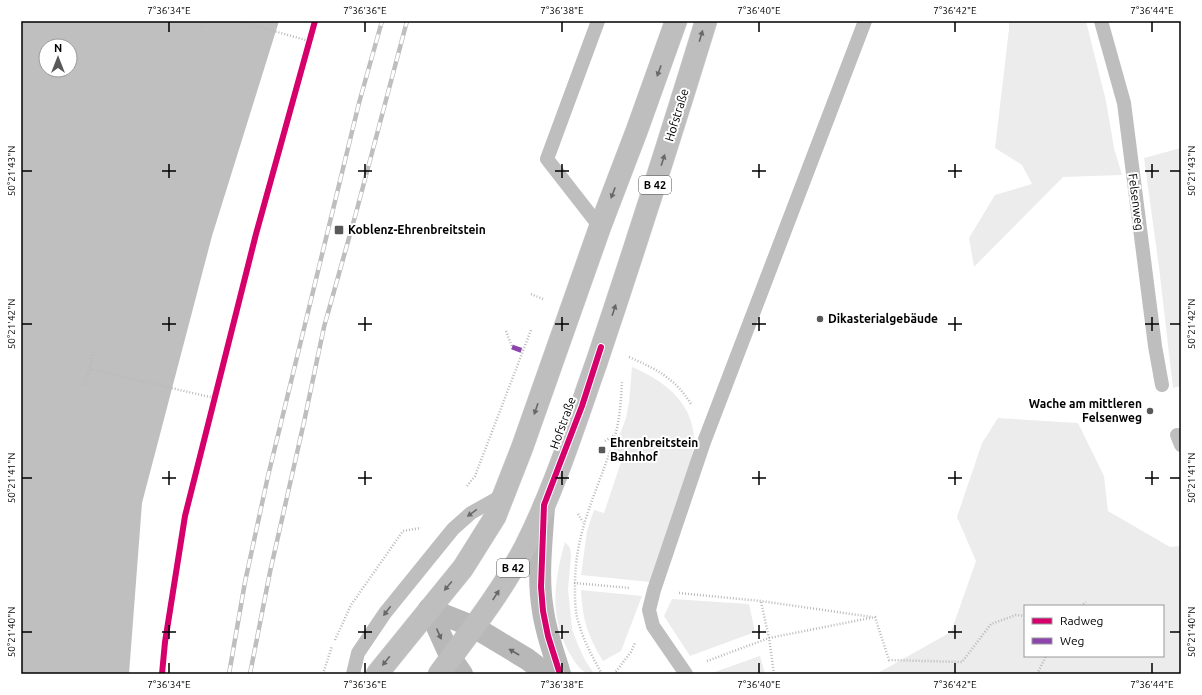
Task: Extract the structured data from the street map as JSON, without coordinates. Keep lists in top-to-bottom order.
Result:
{
  "streets": {
    "main road": ["Hofstraße", "B 42"],
    "lane": ["Felsenweg"]
  },
  "crossings": [
    ["Hofstraße", "B 42"]
  ],
  "places": {
    "transit": ["Koblenz-Ehrenbreitstein", "Ehrenbreitstein Bahnhof"],
    "other": ["Dikasterialgebäude", "Wache am mittleren Felsenweg"]
  },
  "legend": ["Radweg", "Weg"],
  "north": "top",
  "coordinates": [
    "7°36'34\"E",
    "7°36'36\"E",
    "7°36'38\"E",
    "7°36'40\"E",
    "7°36'42\"E",
    "7°36'44\"E",
    "50°21'43\"N",
    "50°21'42\"N",
    "50°21'41\"N",
    "50°21'40\"N"
  ]
}
